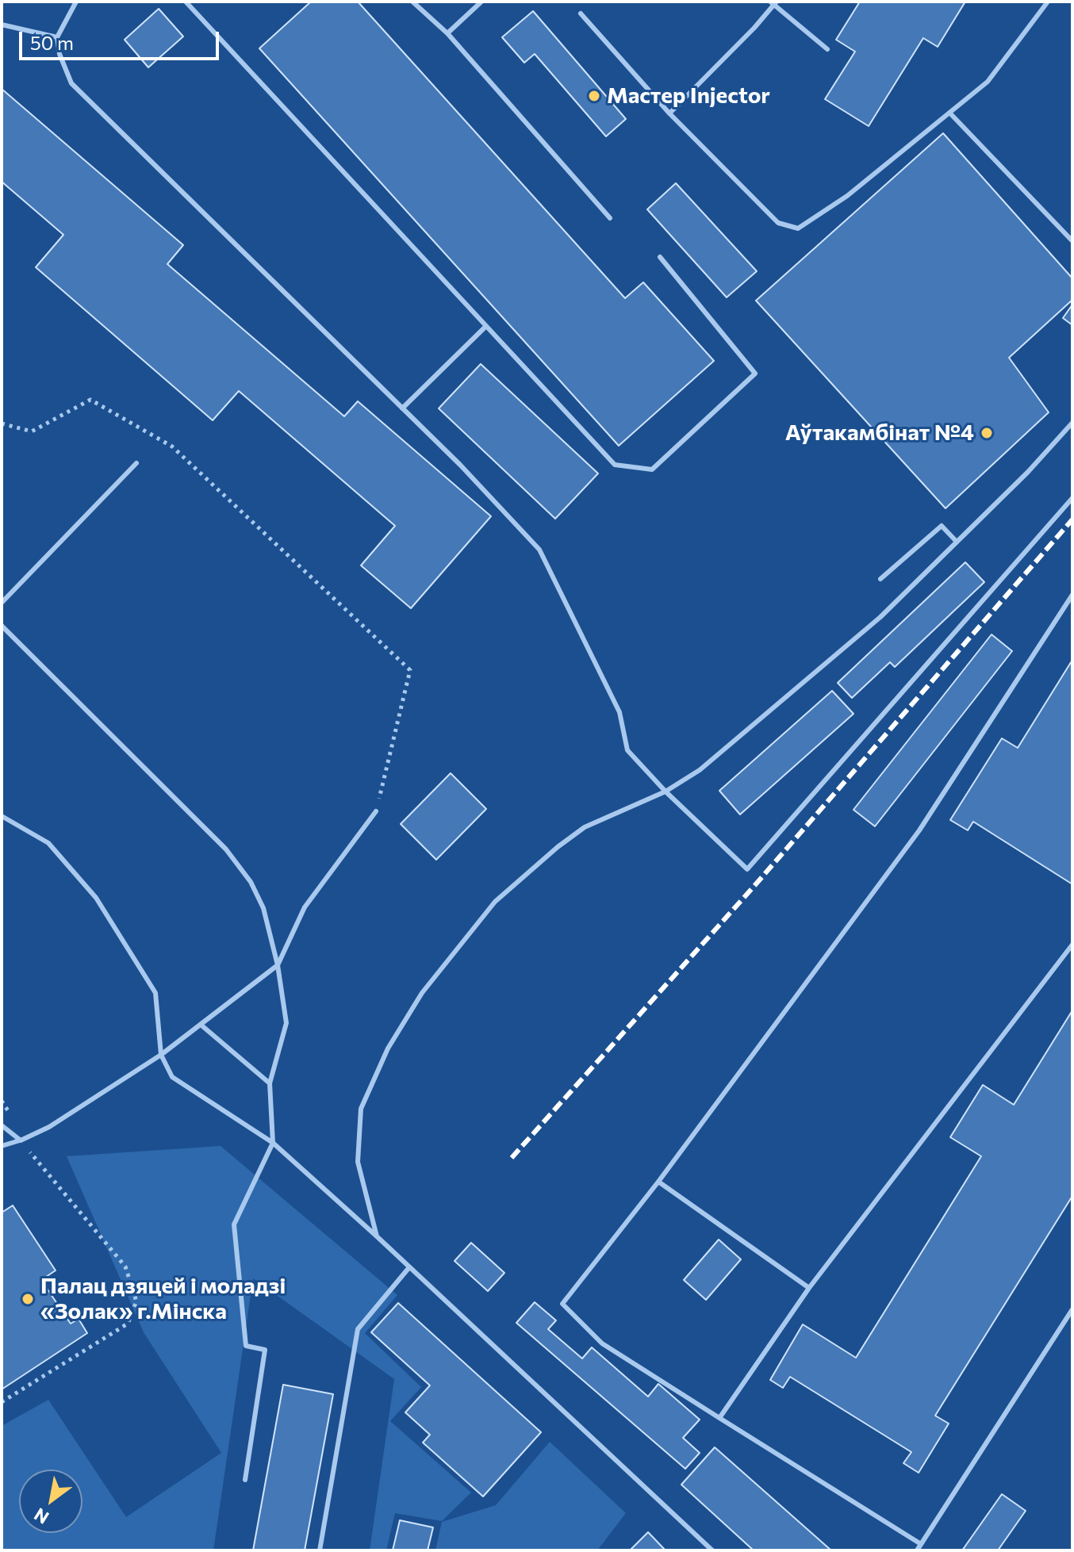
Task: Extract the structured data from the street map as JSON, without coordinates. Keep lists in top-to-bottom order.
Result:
{
  "places": ["Мастер Injector", "Аўтакамбінат №4", "Палац дзяцей і моладзі «Золак» г.Мінска"],
  "scale_bar": "50 m",
  "north": "bottom left"
}
